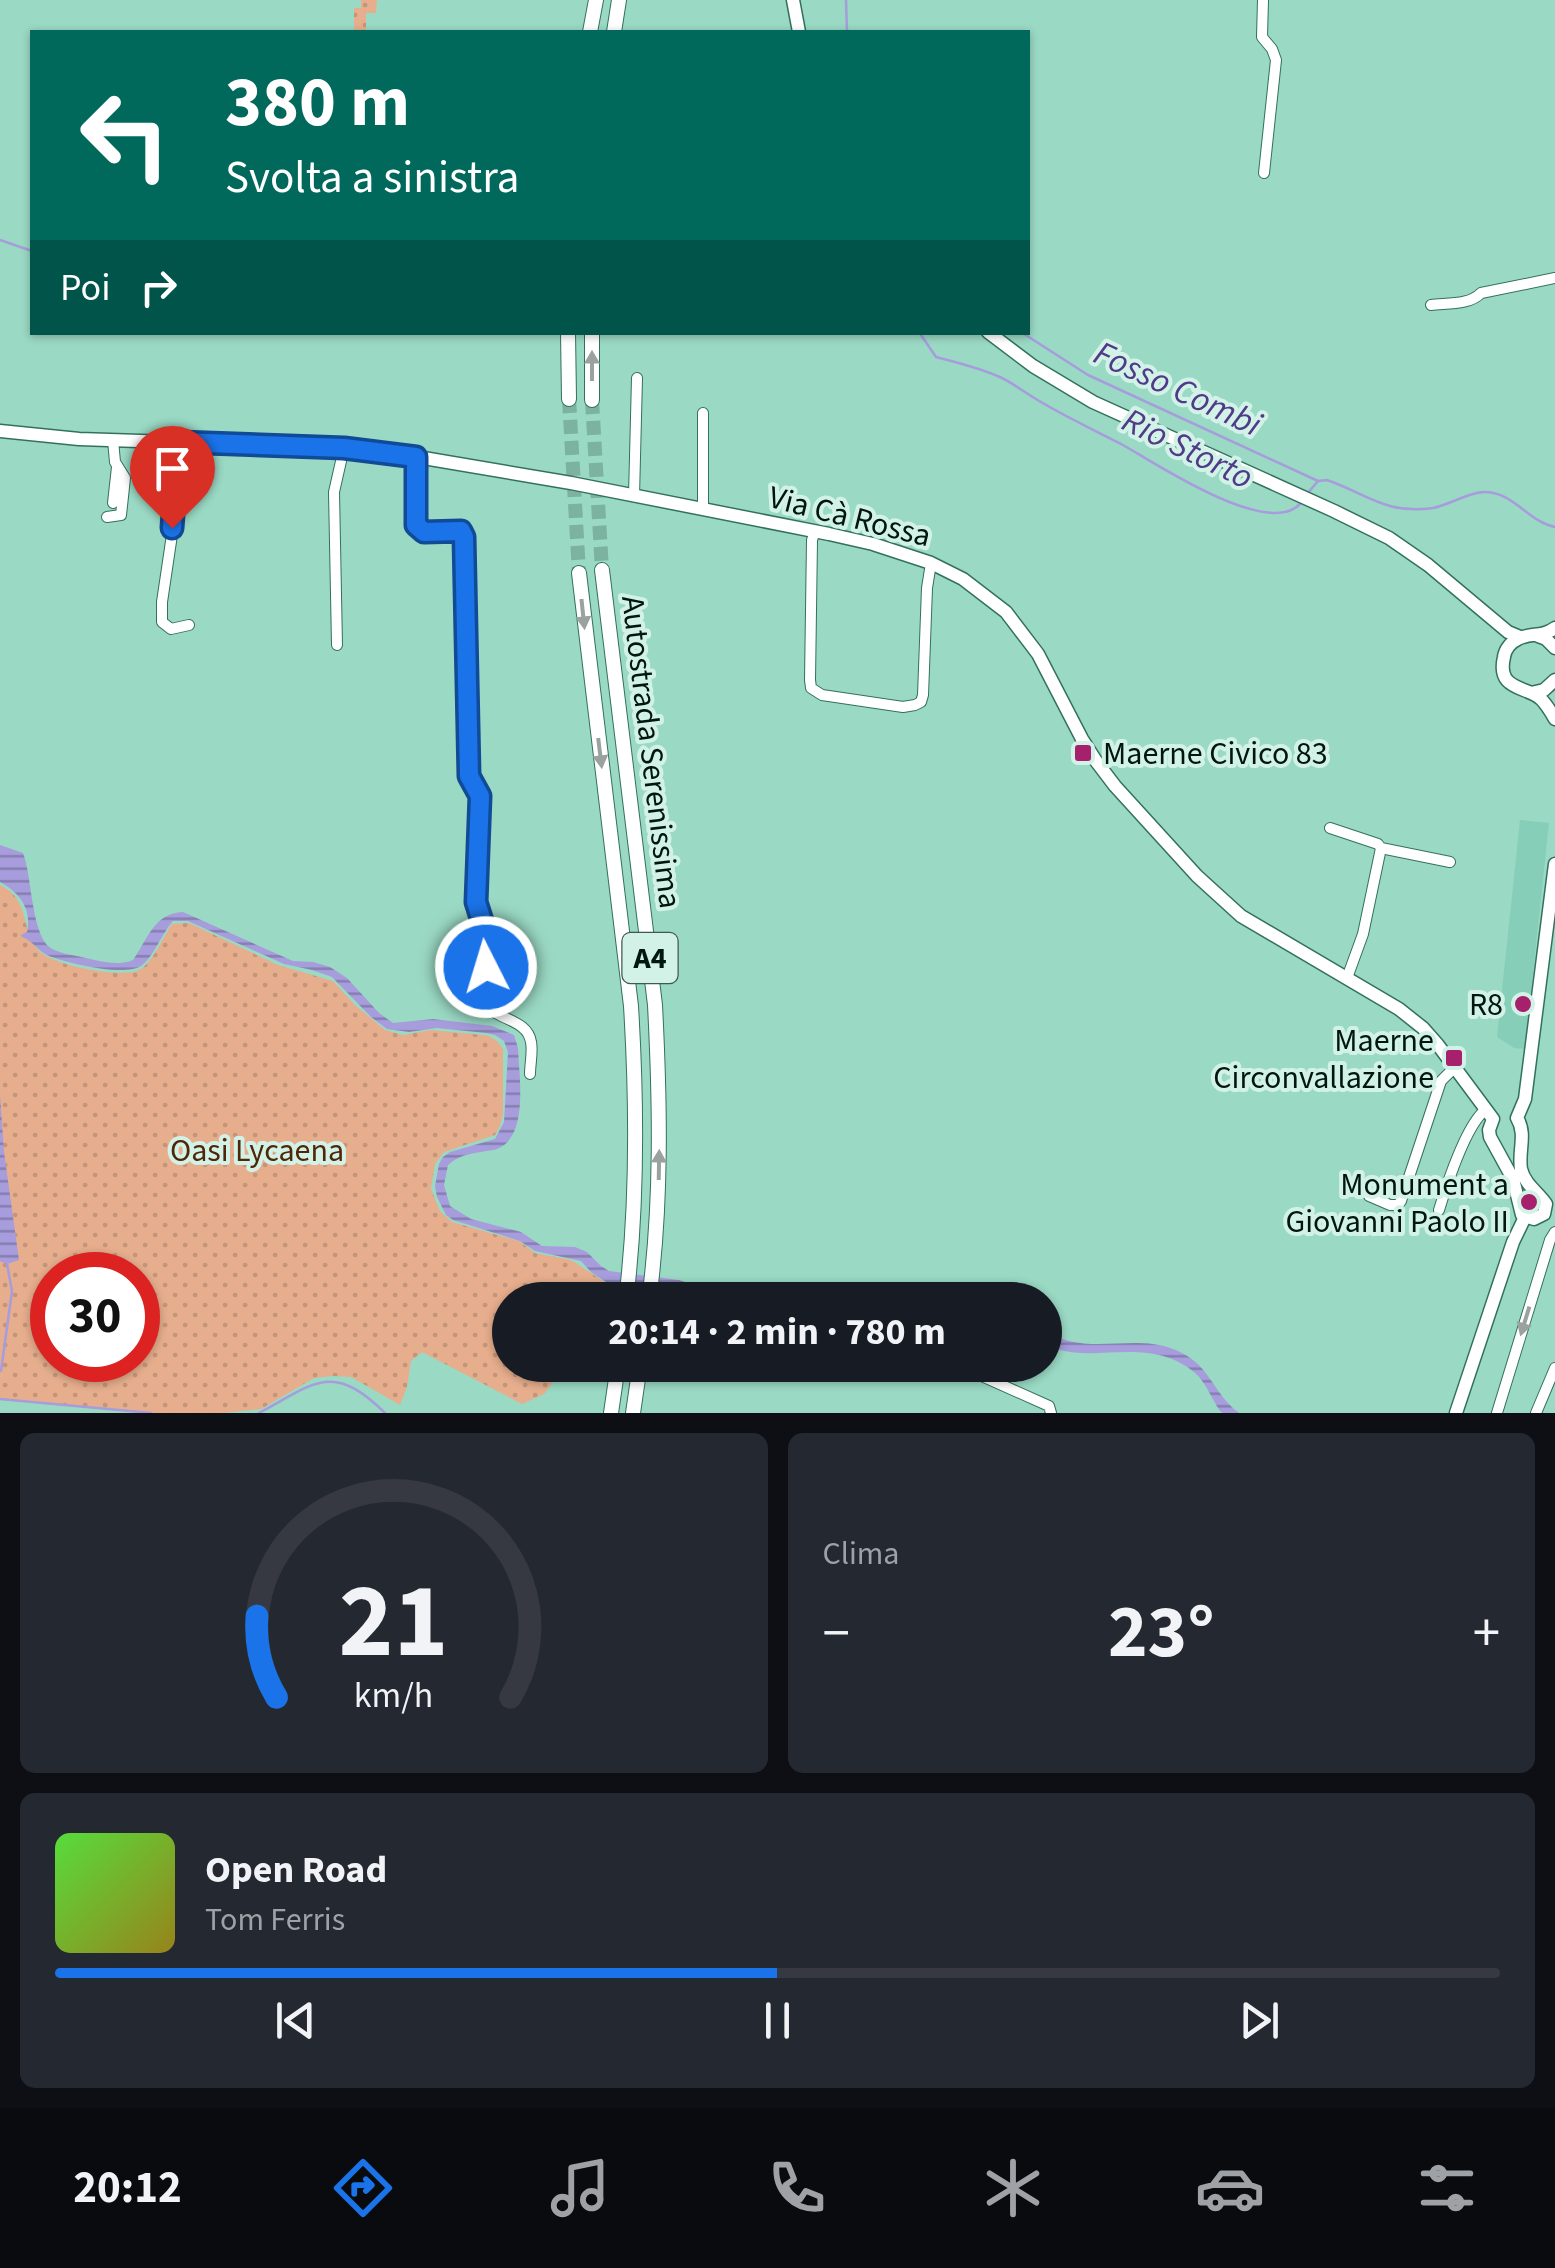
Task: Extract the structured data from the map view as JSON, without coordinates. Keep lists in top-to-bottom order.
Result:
{
  "streets": {
    "highway": ["Autostrada Serenissima", "A4"],
    "main road": ["Via Cà Rossa"]
  },
  "water": ["Fosso Combi", "Rio Storto"],
  "parks": ["Oasi Lycaena"],
  "places": {
    "transit": ["Maerne Civico 83", "Maerne Circonvallazione"],
    "other": ["R8", "Monument a Giovanni Paolo II"]
  },
  "page": {
    "turn": ["380 m", "Svolta a sinistra"],
    "then": "Poi",
    "limit": "30",
    "trip": "20:14 · 2 min · 780 m",
    "tile": "Clima",
    "heat": ["−", "23°", "+"],
    "song": ["Open Road", "Tom Ferris"],
    "tabs": "20:12",
    "gauge": ["21", "km/h"]
  }
}
